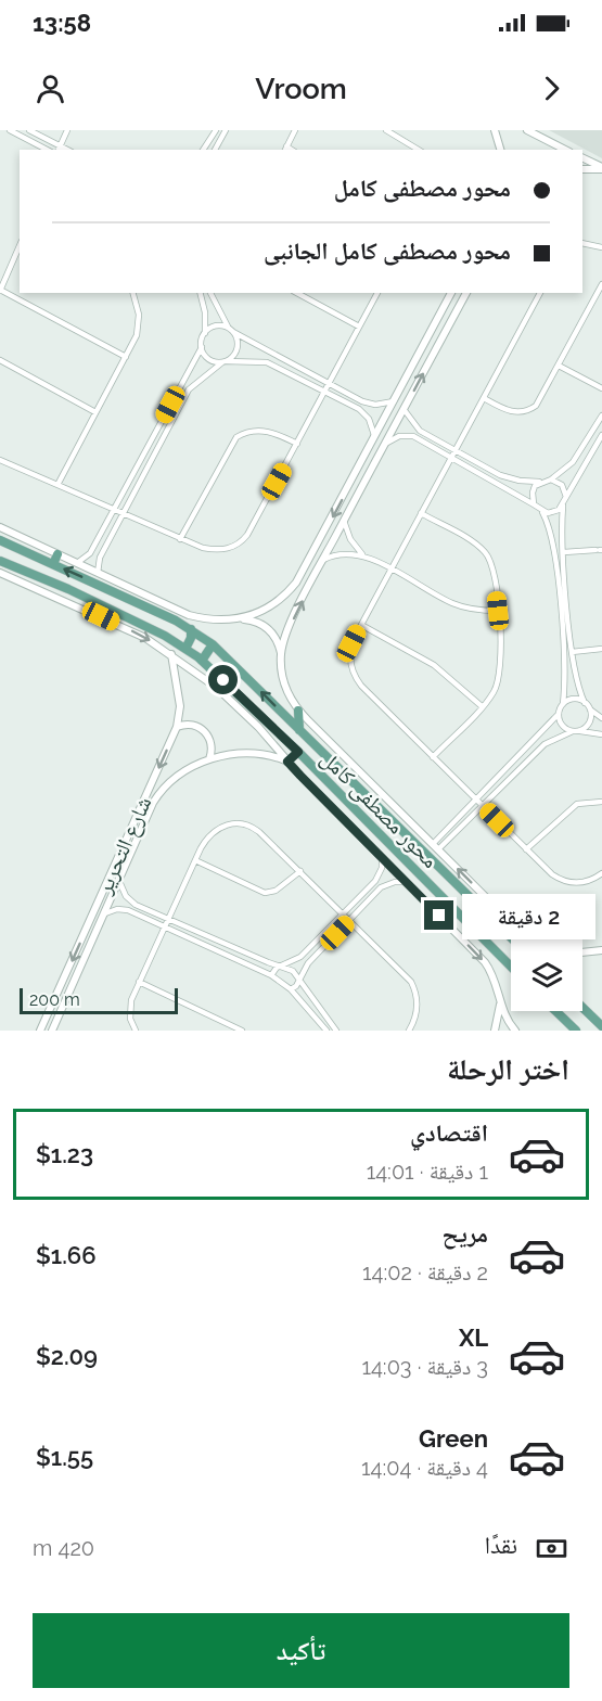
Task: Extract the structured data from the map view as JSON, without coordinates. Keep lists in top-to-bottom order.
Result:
{
  "streets": {
    "main road": ["محور مصطفى كامل"],
    "street": ["شارع التحرير"]
  },
  "scale_bar": "200 m",
  "page": {
    "status": "13:58",
    "header": "Vroom",
    "banner": ["محور مصطفى كامل", "محور مصطفى كامل الجانبى"],
    "bubble": "2 دقيقة",
    "scale": "200 m",
    "heading": "اختر الرحلة",
    "list": [
      {
        "name": "اقتصادي",
        "note": "1 دقيقة · 14:01",
        "value": "$1.23"
      },
      {
        "name": "مريح",
        "note": "2 دقيقة · 14:02",
        "value": "$1.66"
      },
      {
        "name": "XL",
        "note": "3 دقيقة · 14:03",
        "value": "$2.09"
      },
      {
        "name": "Green",
        "note": "4 دقيقة · 14:04",
        "value": "$1.55"
      }
    ],
    "pay": ["نقدًا", "420 m"],
    "buttons": "تأكيد"
  }
}
